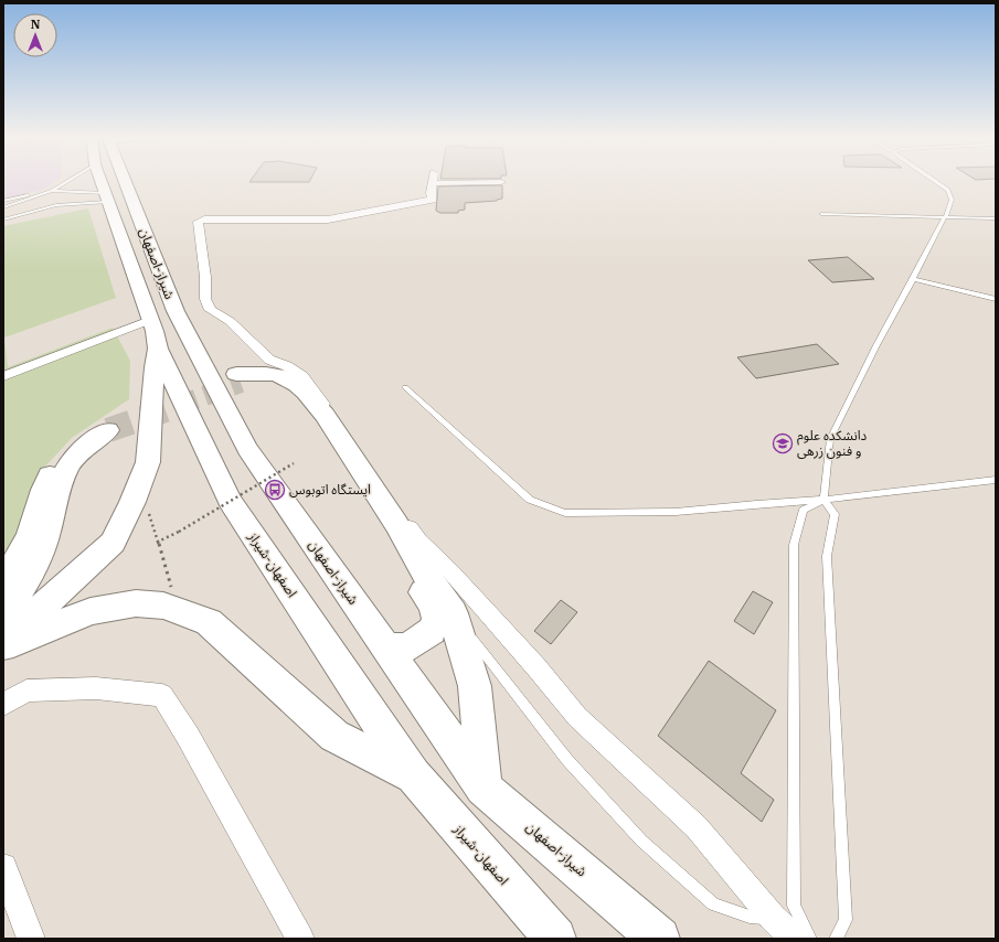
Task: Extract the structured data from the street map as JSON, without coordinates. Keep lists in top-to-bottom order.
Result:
{
  "streets": {
    "highway": ["شیراز-اصفهان", "اصفهان-شیراز"]
  },
  "places": {
    "school or university": ["دانشکده علوم و فنون زرهی"],
    "bus stop": ["ایستگاه اتوبوس"]
  },
  "north": "top"
}
